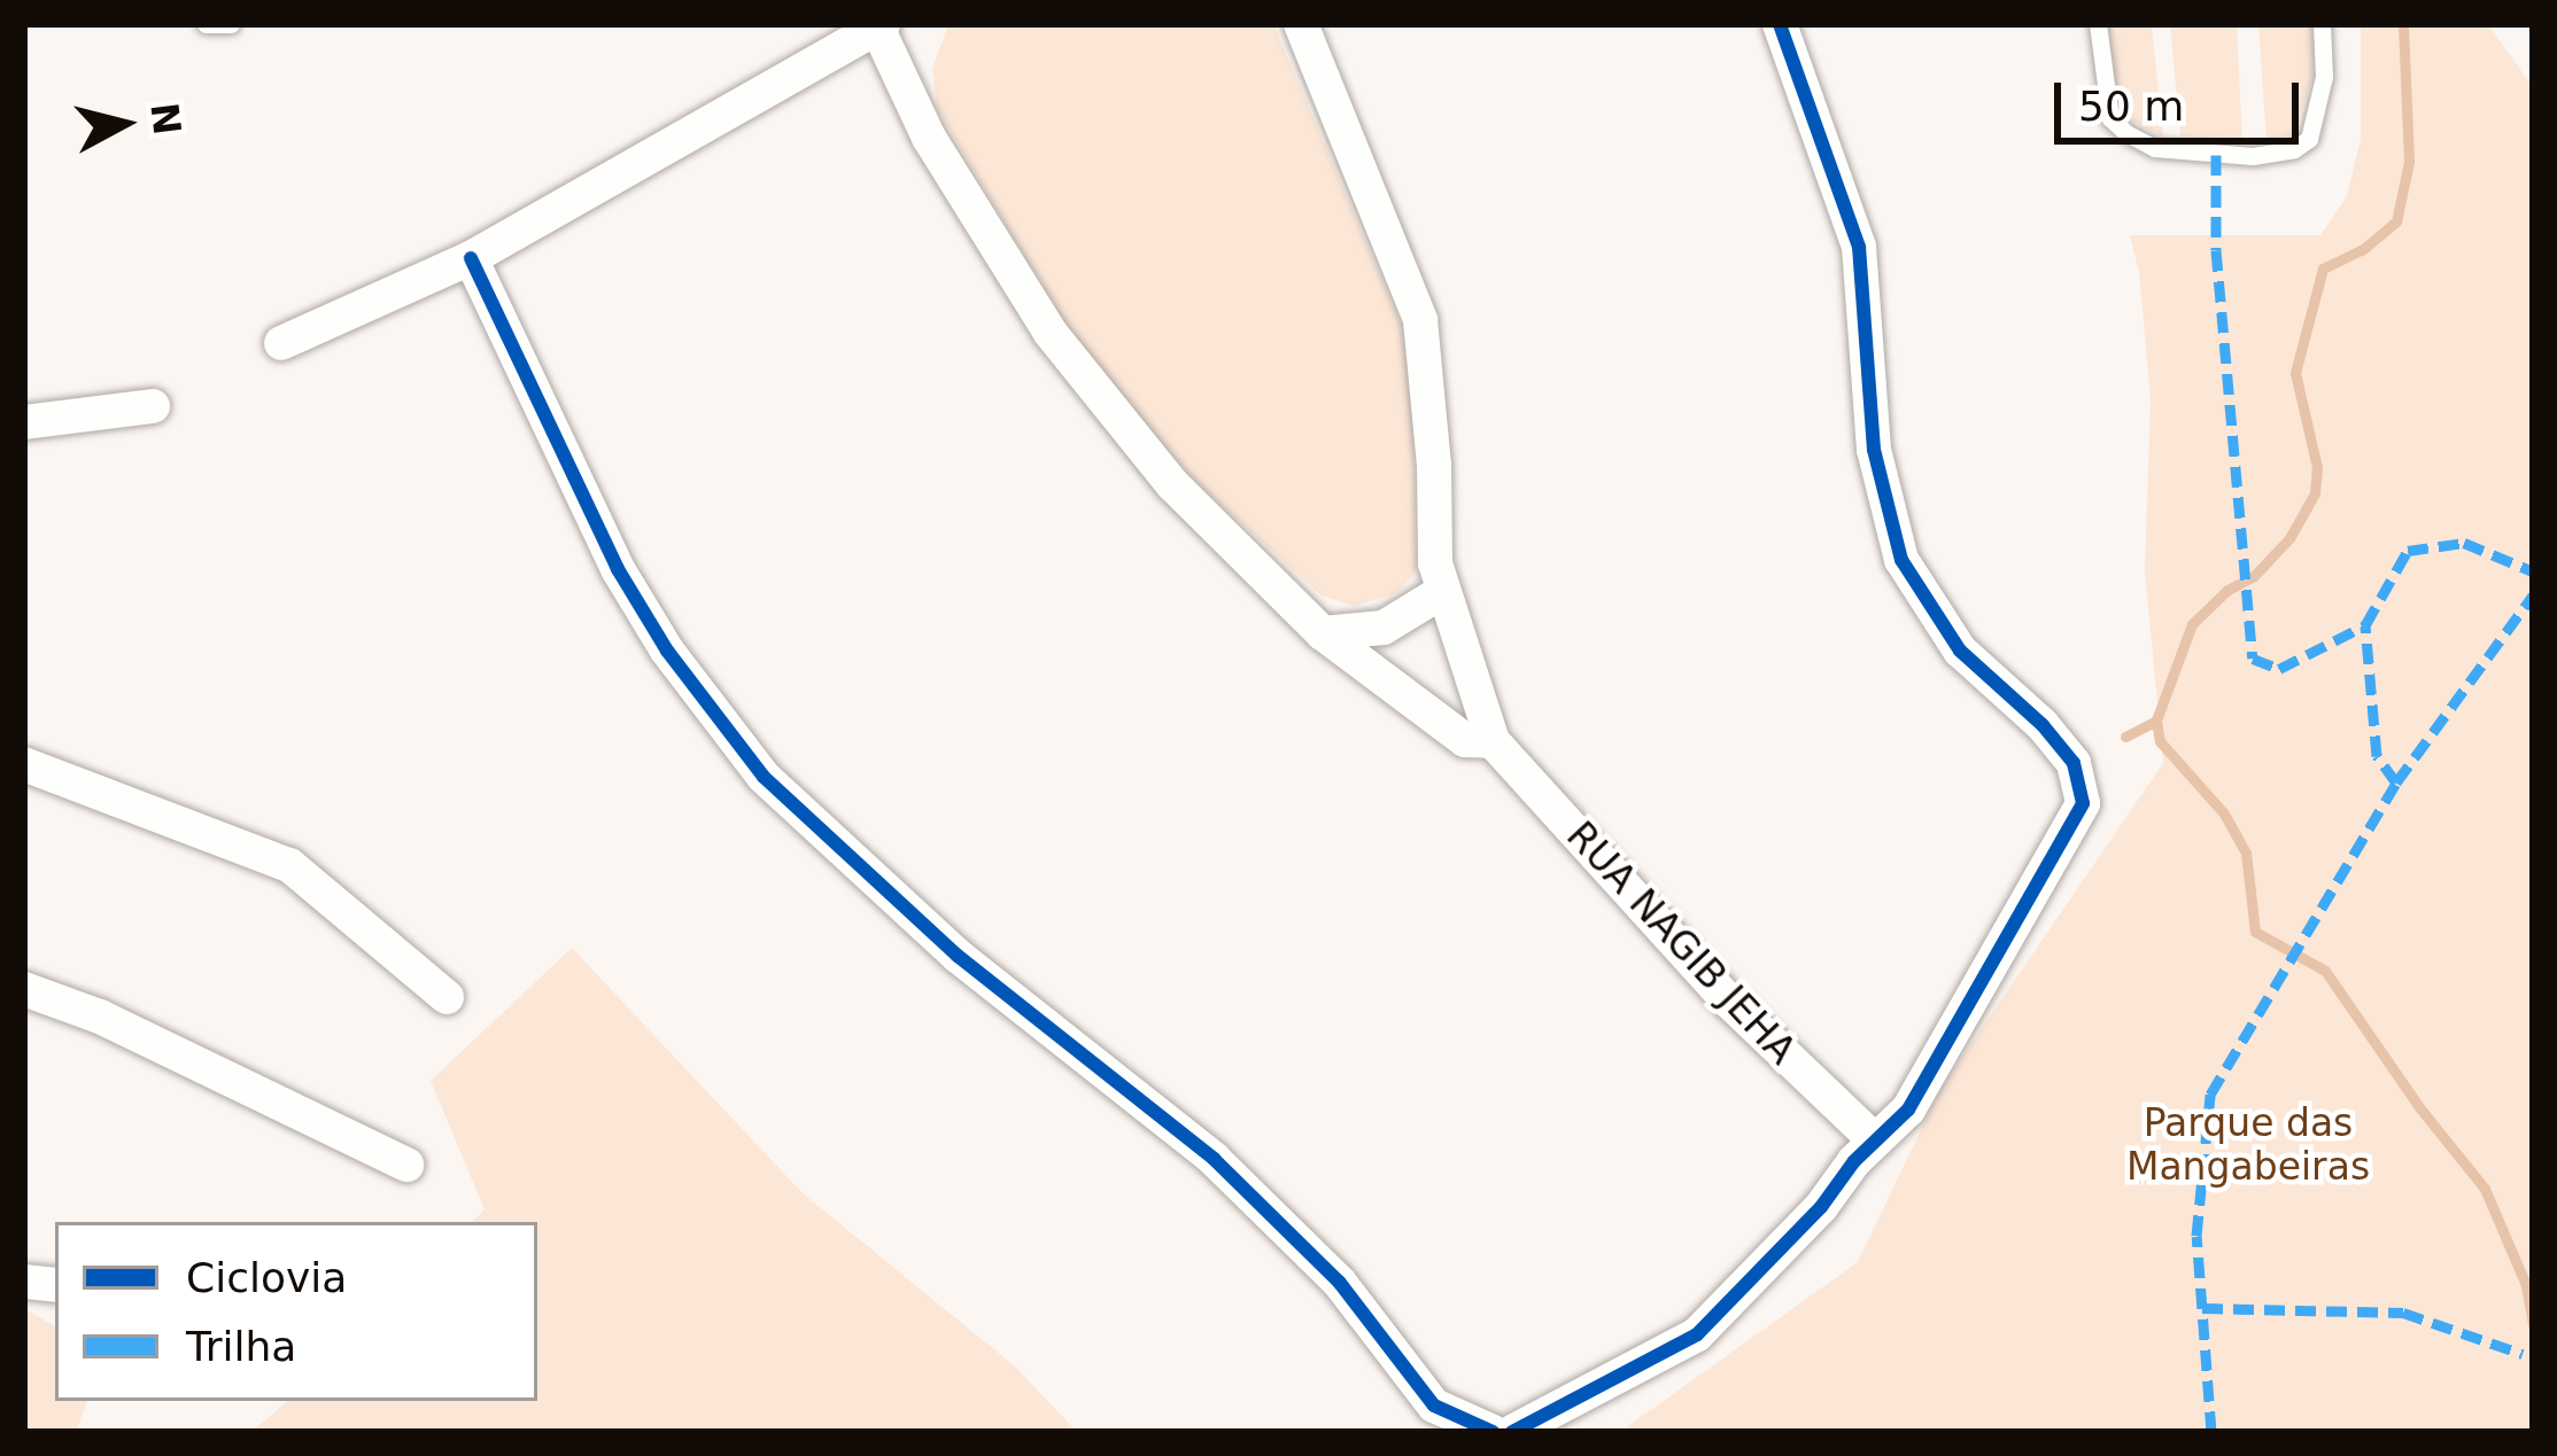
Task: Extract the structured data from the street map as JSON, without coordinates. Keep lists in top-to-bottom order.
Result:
{
  "streets": {
    "street": ["RUA NAGIB JEHA"]
  },
  "parks": ["Parque das Mangabeiras"],
  "legend": ["Ciclovia", "Trilha"],
  "scale_bar": "50 m",
  "north": "right"
}
